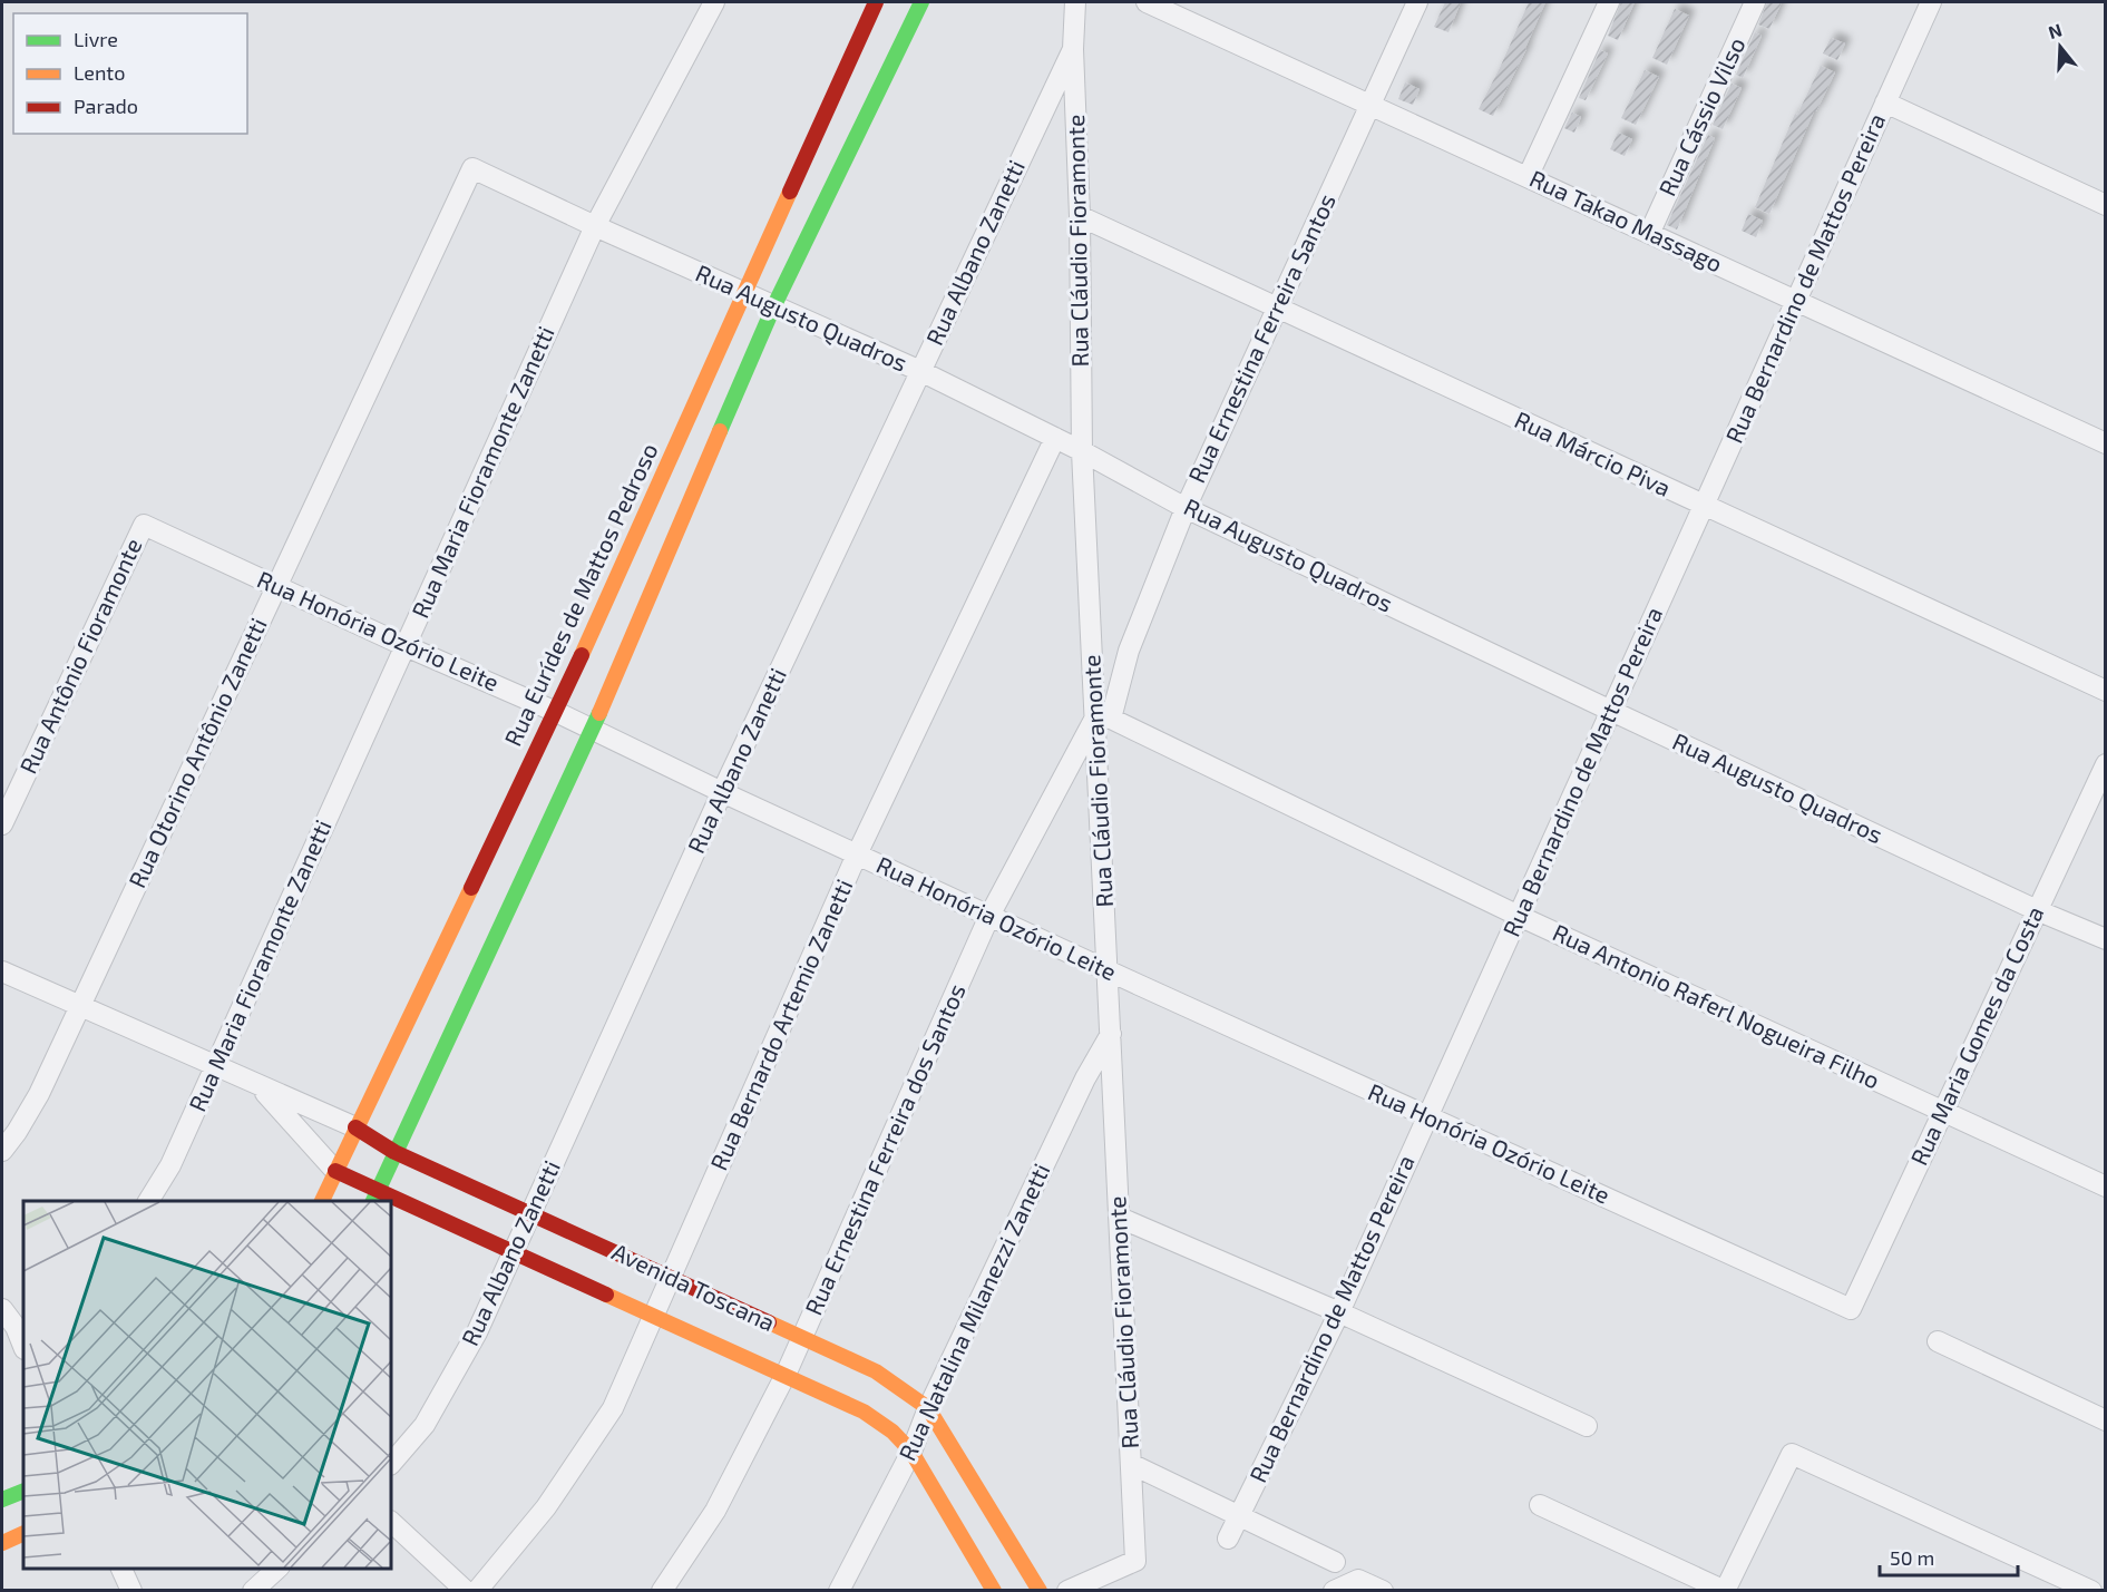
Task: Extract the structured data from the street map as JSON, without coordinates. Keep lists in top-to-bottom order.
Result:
{
  "streets": {
    "street": [
      "Rua Cássio Vilso",
      "Rua Takao Massago",
      "Rua Cláudio Fioramonte",
      "Rua Albano Zanetti",
      "Rua Bernardino de Mattos Pereira",
      "Rua Augusto Quadros",
      "Rua Ernestina Ferreira Santos",
      "Rua Márcio Piva",
      "Rua Maria Fioramonte Zanetti",
      "Rua Eurídes de Mattos Pedroso",
      "Rua Honória Ozório Leite",
      "Rua Antônio Fioramonte",
      "Rua Otorino Antônio Zanetti",
      "Rua Antonio Raferl Nogueira Filho",
      "Rua Bernardo Artemio Zanetti",
      "Rua Maria Gomes da Costa",
      "Rua Ernestina Ferreira dos Santos",
      "Avenida Toscana",
      "Rua Natalina Milanezzi Zanetti"
    ]
  },
  "crossings": [
    ["Rua Cássio Vilso", "Rua Takao Massago"],
    ["Rua Takao Massago", "Rua Bernardino de Mattos Pereira"],
    ["Rua Takao Massago", "Rua Ernestina Ferreira Santos"],
    ["Rua Cláudio Fioramonte", "Rua Albano Zanetti"],
    ["Rua Cláudio Fioramonte", "Rua Augusto Quadros"],
    ["Rua Cláudio Fioramonte", "Rua Ernestina Ferreira Santos"],
    ["Rua Cláudio Fioramonte", "Rua Márcio Piva"],
    ["Rua Cláudio Fioramonte", "Rua Honória Ozório Leite"],
    ["Rua Cláudio Fioramonte", "Rua Antonio Raferl Nogueira Filho"],
    ["Rua Cláudio Fioramonte", "Rua Ernestina Ferreira dos Santos"],
    ["Rua Cláudio Fioramonte", "Rua Natalina Milanezzi Zanetti"],
    ["Rua Albano Zanetti", "Rua Augusto Quadros"],
    ["Rua Albano Zanetti", "Rua Honória Ozório Leite"],
    ["Rua Albano Zanetti", "Avenida Toscana"],
    ["Rua Bernardino de Mattos Pereira", "Rua Augusto Quadros"],
    ["Rua Bernardino de Mattos Pereira", "Rua Márcio Piva"],
    ["Rua Bernardino de Mattos Pereira", "Rua Honória Ozório Leite"],
    ["Rua Bernardino de Mattos Pereira", "Rua Antonio Raferl Nogueira Filho"],
    ["Rua Augusto Quadros", "Rua Ernestina Ferreira Santos"],
    ["Rua Augusto Quadros", "Rua Maria Fioramonte Zanetti"],
    ["Rua Augusto Quadros", "Rua Eurídes de Mattos Pedroso"],
    ["Rua Augusto Quadros", "Rua Otorino Antônio Zanetti"],
    ["Rua Augusto Quadros", "Rua Bernardo Artemio Zanetti"],
    ["Rua Augusto Quadros", "Rua Maria Gomes da Costa"],
    ["Rua Ernestina Ferreira Santos", "Rua Márcio Piva"],
    ["Rua Ernestina Ferreira Santos", "Rua Antonio Raferl Nogueira Filho"],
    ["Rua Ernestina Ferreira Santos", "Rua Ernestina Ferreira dos Santos"],
    ["Rua Maria Fioramonte Zanetti", "Rua Honória Ozório Leite"],
    ["Rua Maria Fioramonte Zanetti", "Avenida Toscana"],
    ["Rua Eurídes de Mattos Pedroso", "Rua Honória Ozório Leite"],
    ["Rua Eurídes de Mattos Pedroso", "Avenida Toscana"],
    ["Rua Honória Ozório Leite", "Rua Antônio Fioramonte"],
    ["Rua Honória Ozório Leite", "Rua Otorino Antônio Zanetti"],
    ["Rua Honória Ozório Leite", "Rua Bernardo Artemio Zanetti"],
    ["Rua Honória Ozório Leite", "Rua Maria Gomes da Costa"],
    ["Rua Honória Ozório Leite", "Rua Ernestina Ferreira dos Santos"],
    ["Rua Otorino Antônio Zanetti", "Avenida Toscana"],
    ["Rua Antonio Raferl Nogueira Filho", "Rua Maria Gomes da Costa"],
    ["Rua Antonio Raferl Nogueira Filho", "Rua Ernestina Ferreira dos Santos"],
    ["Rua Bernardo Artemio Zanetti", "Avenida Toscana"],
    ["Rua Ernestina Ferreira dos Santos", "Avenida Toscana"],
    ["Avenida Toscana", "Rua Natalina Milanezzi Zanetti"]
  ],
  "legend": ["Livre", "Lento", "Parado"],
  "scale_bar": "50 m",
  "north": "top"
}
